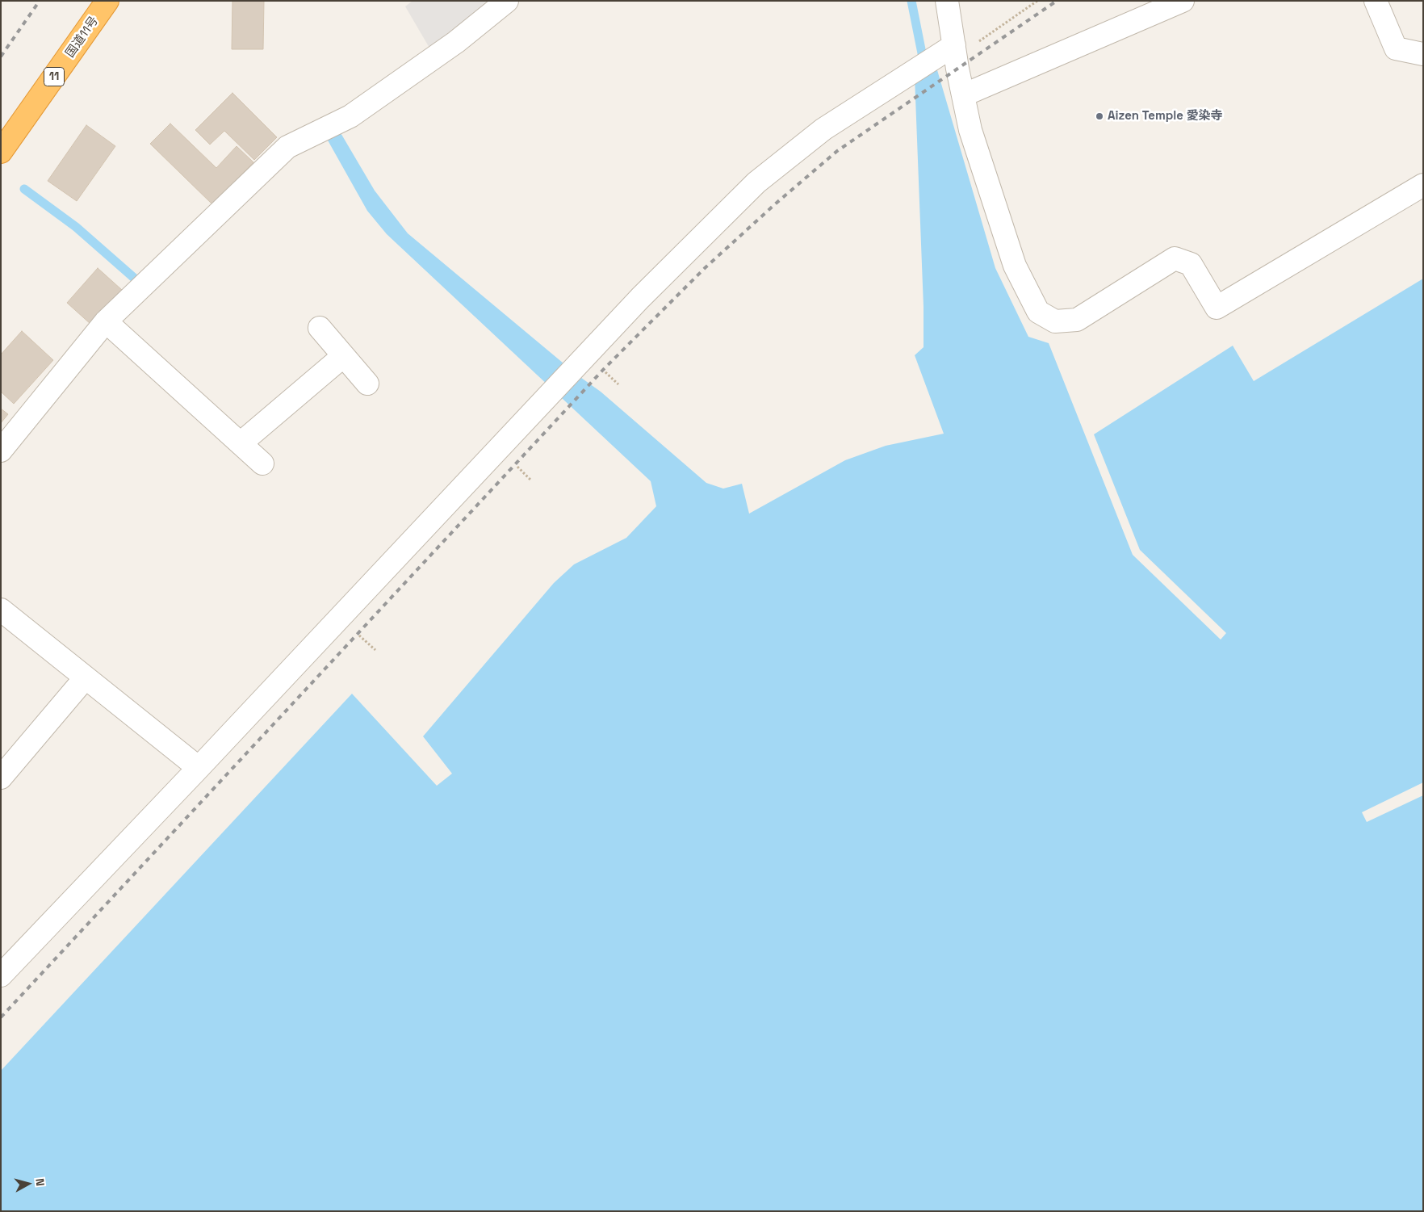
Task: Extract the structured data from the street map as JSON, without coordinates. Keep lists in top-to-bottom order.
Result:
{
  "streets": {
    "highway": ["国道11号", "11"]
  },
  "places": ["Aizen Temple 愛染寺"],
  "north": "right"
}
